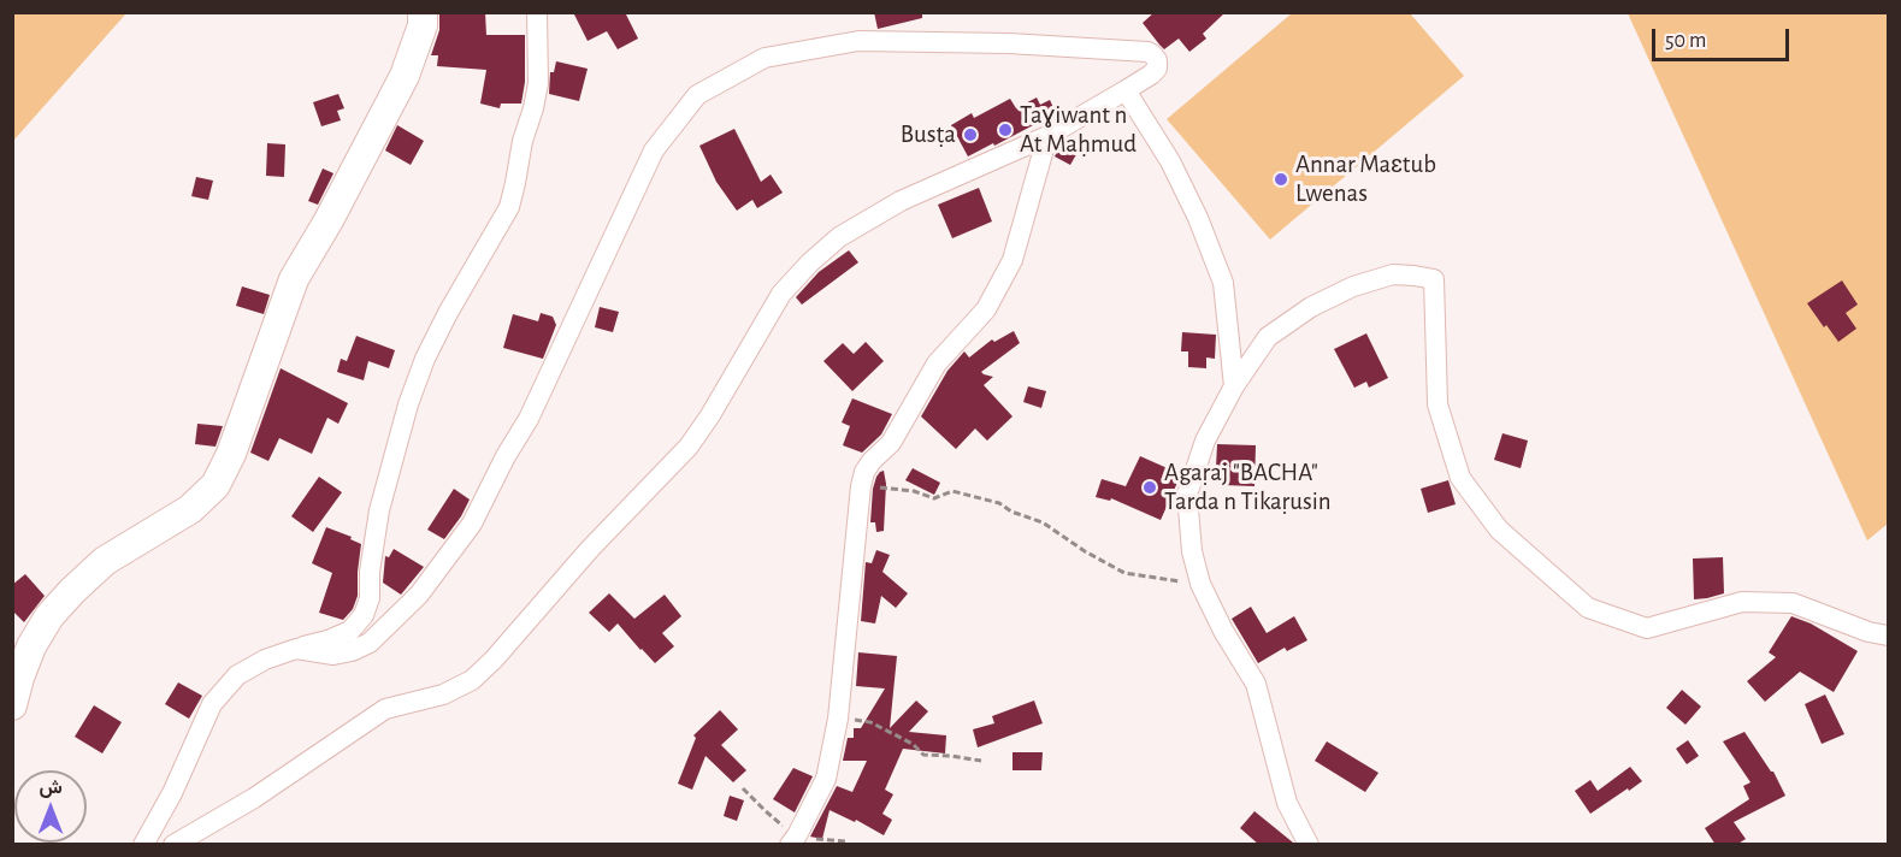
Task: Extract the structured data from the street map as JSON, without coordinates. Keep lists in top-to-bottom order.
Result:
{
  "places": [
    "Taɣiwant n At Maḥmud",
    "Busṭa",
    "Annar Maɛtub Lwenas",
    "Agaṛaj \"BACHA\" Tarda n Tikaṛusin"
  ],
  "scale_bar": "50 m",
  "north": "top"
}
